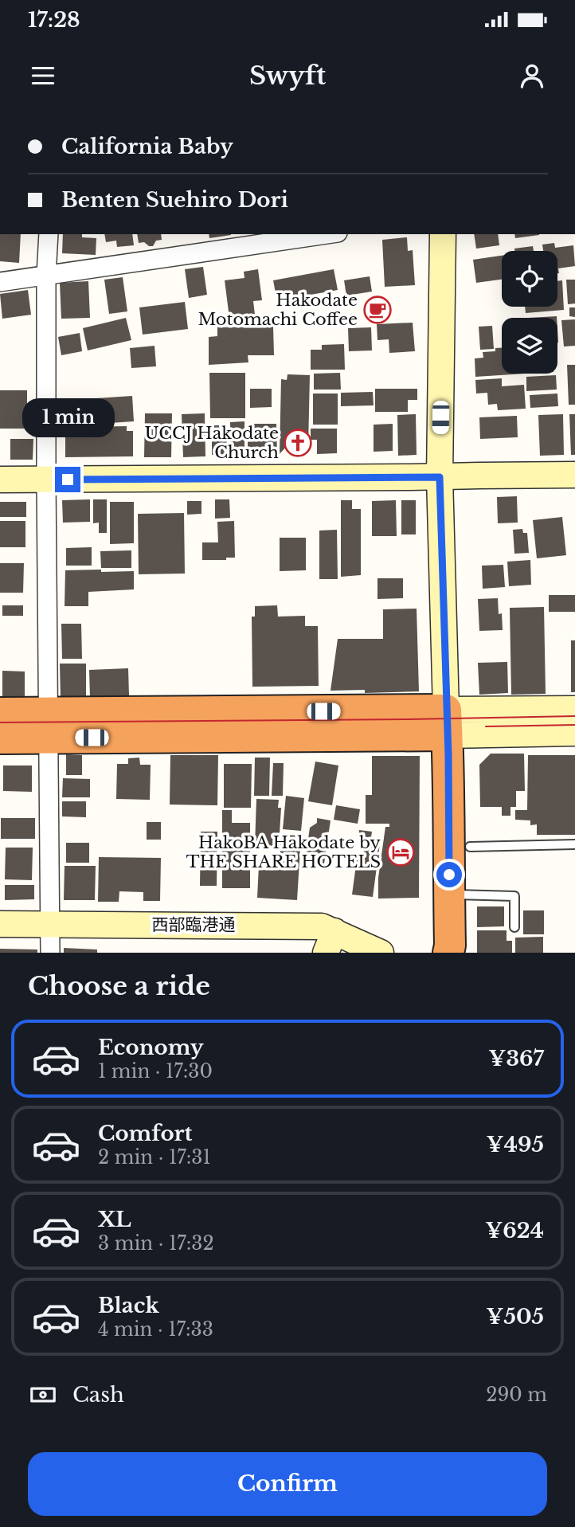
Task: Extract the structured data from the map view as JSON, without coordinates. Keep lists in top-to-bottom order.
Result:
{
  "streets": {
    "street": ["西部臨港通"]
  },
  "places": {
    "cafe": ["Hakodate Motomachi Coffee"],
    "church": ["UCCJ Hakodate Church"],
    "hotel": ["HakoBA Hakodate by THE SHARE HOTELS"]
  },
  "page": {
    "status": "17:28",
    "header": "Swyft",
    "banner": ["California Baby", "Benten Suehiro Dori"],
    "bubble": "1 min",
    "heading": "Choose a ride",
    "list": [
      {
        "name": "Economy",
        "note": "1 min · 17:30",
        "value": "¥367"
      },
      {
        "name": "Comfort",
        "note": "2 min · 17:31",
        "value": "¥495"
      },
      {
        "name": "XL",
        "note": "3 min · 17:32",
        "value": "¥624"
      },
      {
        "name": "Black",
        "note": "4 min · 17:33",
        "value": "¥505"
      }
    ],
    "pay": ["Cash", "290 m"],
    "buttons": "Confirm"
  }
}
